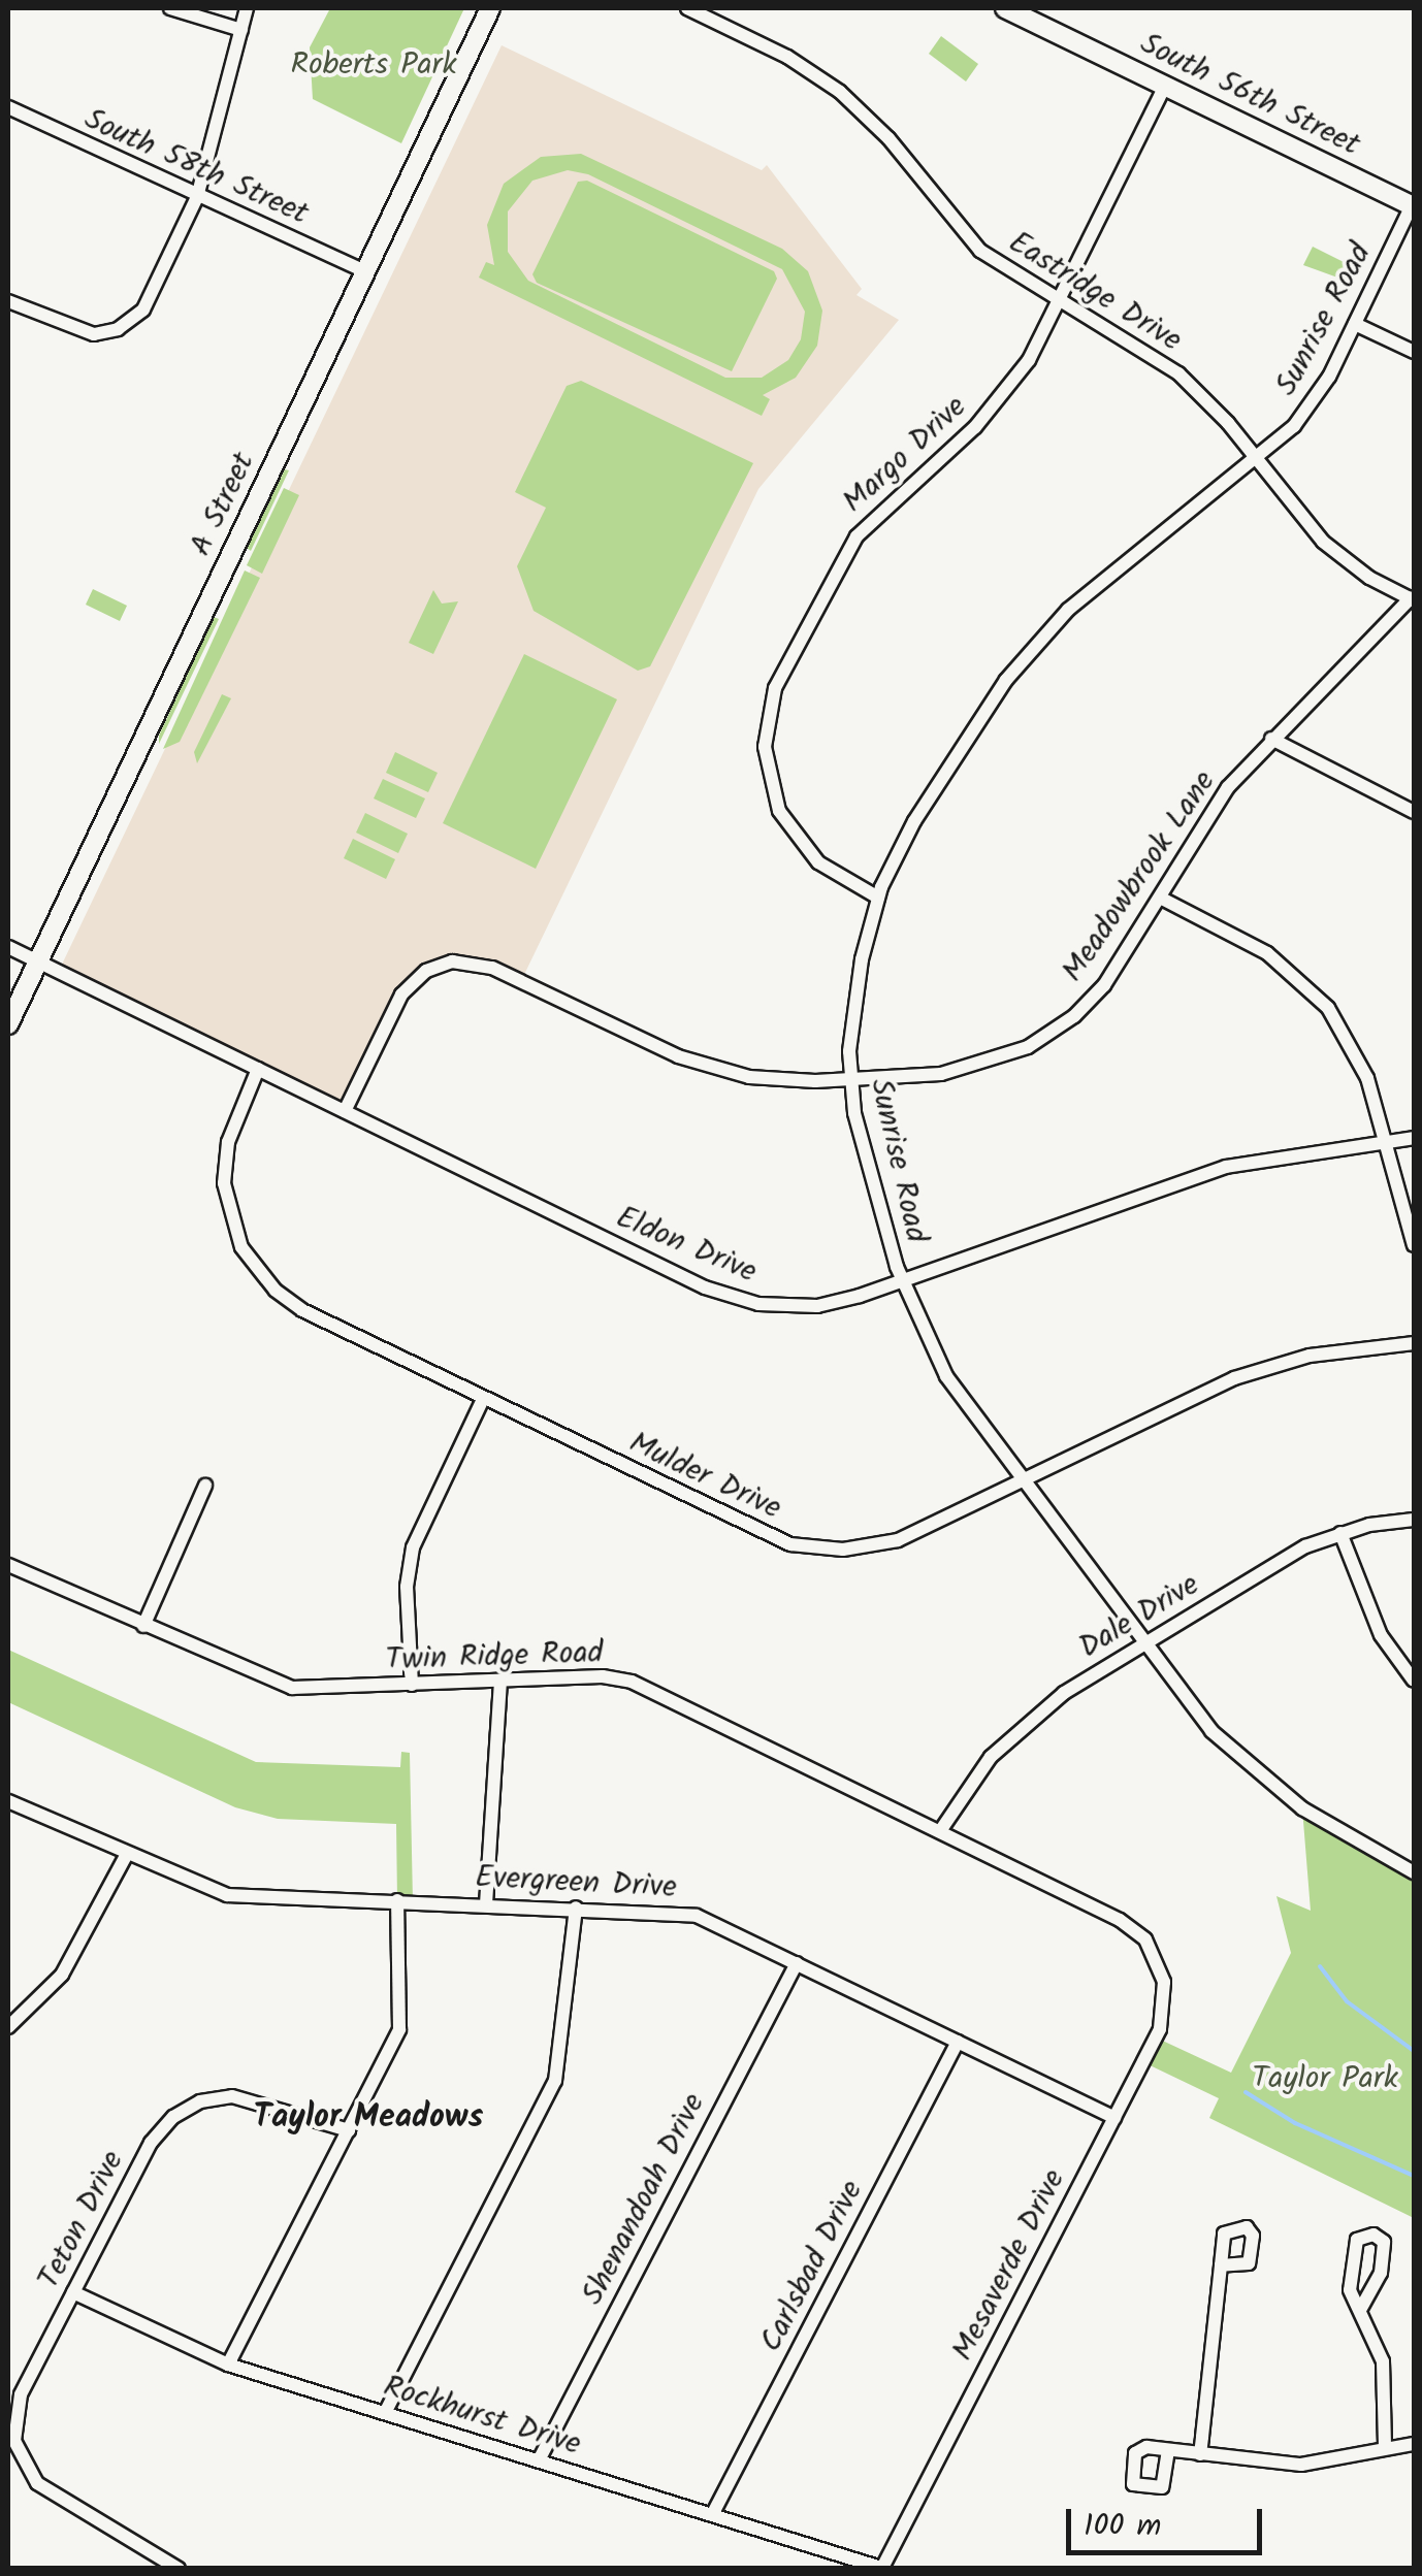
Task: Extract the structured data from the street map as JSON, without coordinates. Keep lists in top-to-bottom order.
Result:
{
  "streets": {
    "main road": ["South 56th Street", "A Street"],
    "street": [
      "South 58th Street",
      "Eastridge Drive",
      "Sunrise Road",
      "Margo Drive",
      "Meadowbrook Lane",
      "Eldon Drive",
      "Mulder Drive",
      "Dale Drive",
      "Twin Ridge Road",
      "Evergreen Drive",
      "Shenandoah Drive",
      "Teton Drive",
      "Mesaverde Drive",
      "Carlsbad Drive",
      "Rockhurst Drive"
    ]
  },
  "crossings": [
    ["South 56th Street", "Sunrise Road"],
    ["South 56th Street", "Margo Drive"],
    ["South 58th Street", "A Street"],
    ["Eastridge Drive", "Sunrise Road"],
    ["Eastridge Drive", "Margo Drive"],
    ["Eastridge Drive", "Meadowbrook Lane"],
    ["Sunrise Road", "Margo Drive"],
    ["Sunrise Road", "Meadowbrook Lane"],
    ["Sunrise Road", "Eldon Drive"],
    ["Sunrise Road", "Mulder Drive"],
    ["Sunrise Road", "Dale Drive"],
    ["A Street", "Eldon Drive"],
    ["Meadowbrook Lane", "Eldon Drive"],
    ["Eldon Drive", "Mulder Drive"],
    ["Dale Drive", "Twin Ridge Road"],
    ["Twin Ridge Road", "Mesaverde Drive"],
    ["Evergreen Drive", "Shenandoah Drive"],
    ["Evergreen Drive", "Mesaverde Drive"],
    ["Evergreen Drive", "Carlsbad Drive"],
    ["Shenandoah Drive", "Rockhurst Drive"],
    ["Teton Drive", "Rockhurst Drive"],
    ["Mesaverde Drive", "Rockhurst Drive"],
    ["Carlsbad Drive", "Rockhurst Drive"]
  ],
  "districts": ["Taylor Meadows"],
  "parks": ["Roberts Park", "Taylor Park"],
  "scale_bar": "100 m"
}
